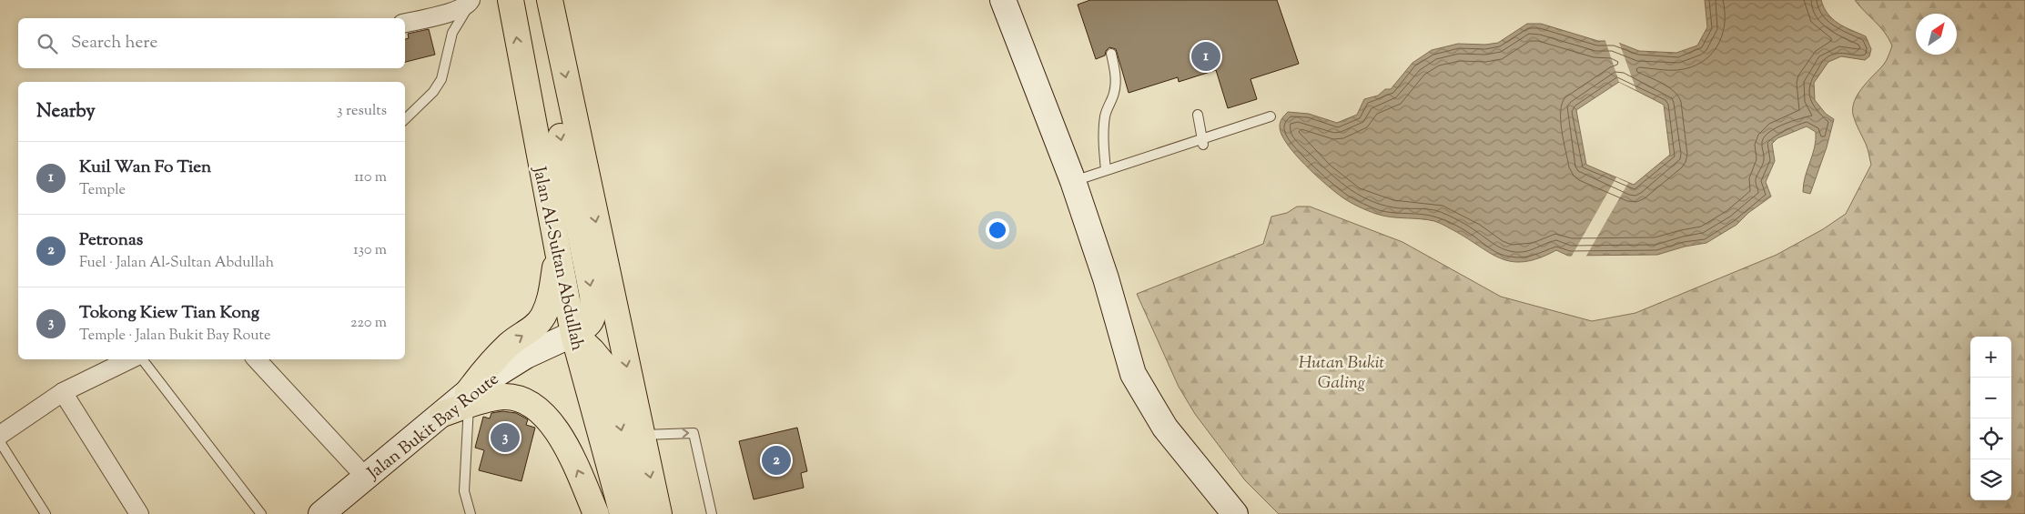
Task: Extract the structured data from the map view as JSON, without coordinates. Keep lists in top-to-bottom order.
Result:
{
  "streets": {
    "main road": ["Jalan Al-Sultan Abdullah"],
    "street": ["Jalan Bukit Bay Route"]
  },
  "crossings": [
    ["Jalan Al-Sultan Abdullah", "Jalan Bukit Bay Route"]
  ],
  "parks": ["Hutan Bukit Galing"],
  "north": "top right",
  "page": {
    "search": "Search here",
    "pins": ["1", "3", "2"],
    "heading": ["Nearby", "3 results"],
    "list": [
      {
        "mark": "1",
        "name": "Kuil Wan Fo Tien",
        "note": "Temple",
        "value": "110 m"
      },
      {
        "mark": "2",
        "name": "Petronas",
        "note": "Fuel · Jalan Al-Sultan Abdullah",
        "value": "130 m"
      },
      {
        "mark": "3",
        "name": "Tokong Kiew Tian Kong",
        "note": "Temple · Jalan Bukit Bay Route",
        "value": "220 m"
      }
    ],
    "map_buttons": ["+", "−"]
  }
}
